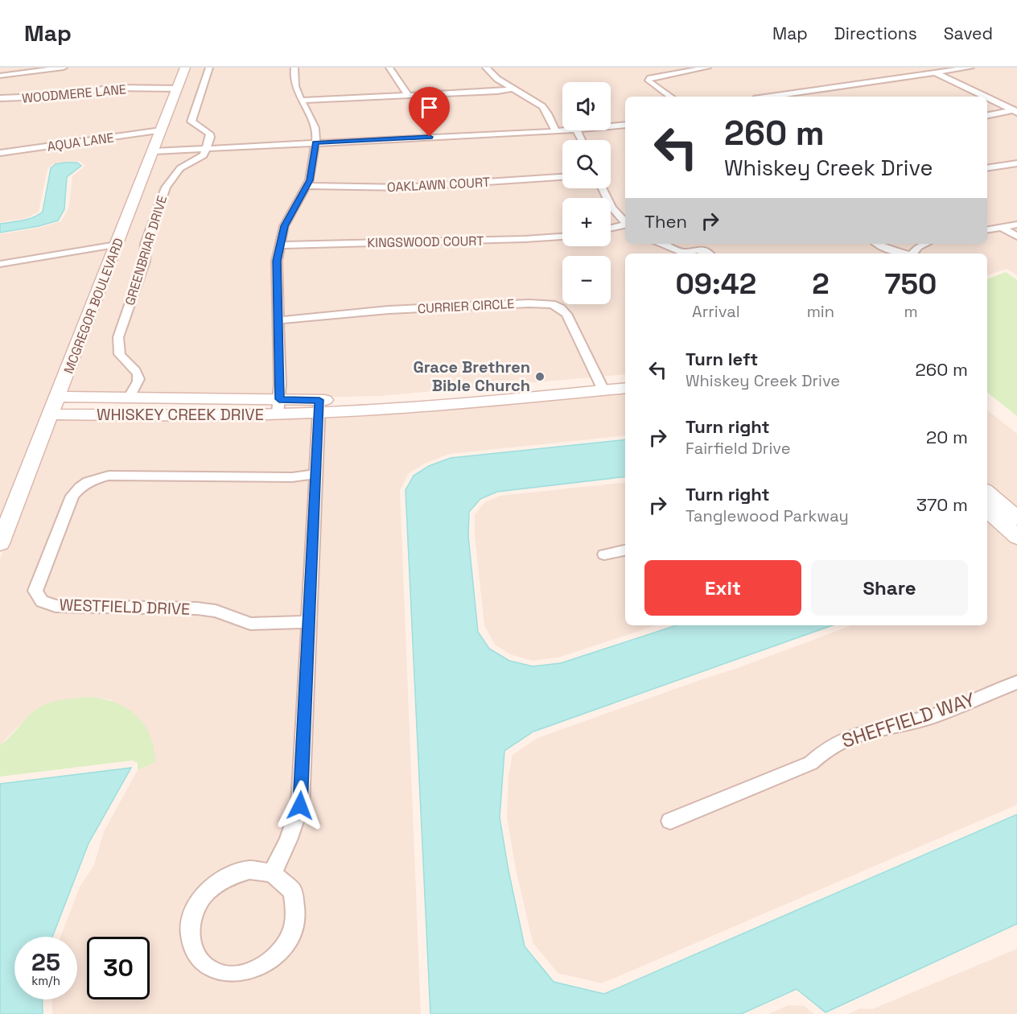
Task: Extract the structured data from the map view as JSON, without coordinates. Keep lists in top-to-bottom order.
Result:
{
  "streets": {
    "main road": ["MCGREGOR BOULEVARD", "WHISKEY CREEK DRIVE"],
    "street": [
      "WOODMERE LANE",
      "AQUA LANE",
      "OAKLAWN COURT",
      "KINGSWOOD COURT",
      "GREENBRIAR DRIVE",
      "CURRIER CIRCLE",
      "WESTFIELD DRIVE",
      "SHEFFIELD WAY"
    ]
  },
  "crossings": [
    ["WOODMERE LANE", "MCGREGOR BOULEVARD"],
    ["AQUA LANE", "GREENBRIAR DRIVE"],
    ["AQUA LANE", "MCGREGOR BOULEVARD"],
    ["GREENBRIAR DRIVE", "WHISKEY CREEK DRIVE"],
    ["MCGREGOR BOULEVARD", "WHISKEY CREEK DRIVE"],
    ["CURRIER CIRCLE", "WHISKEY CREEK DRIVE"]
  ],
  "places": ["Grace Brethren Bible Church"],
  "page": {
    "header": "Map",
    "nav": ["Map", "Directions", "Saved"],
    "map_buttons": ["+", "−"],
    "turn": ["260 m", "Whiskey Creek Drive"],
    "then": "Then",
    "eta": [
      "09:42",
      "Arrival",
      "2",
      "min",
      "750",
      "m"
    ],
    "list": [
      {
        "name": "Turn left",
        "note": "Whiskey Creek Drive",
        "value": "260 m"
      },
      {
        "name": "Turn right",
        "note": "Fairfield Drive",
        "value": "20 m"
      },
      {
        "name": "Turn right",
        "note": "Tanglewood Parkway",
        "value": "370 m"
      }
    ],
    "buttons": ["Exit", "Share"],
    "speed": "25 km/h",
    "limit": "30"
  }
}
